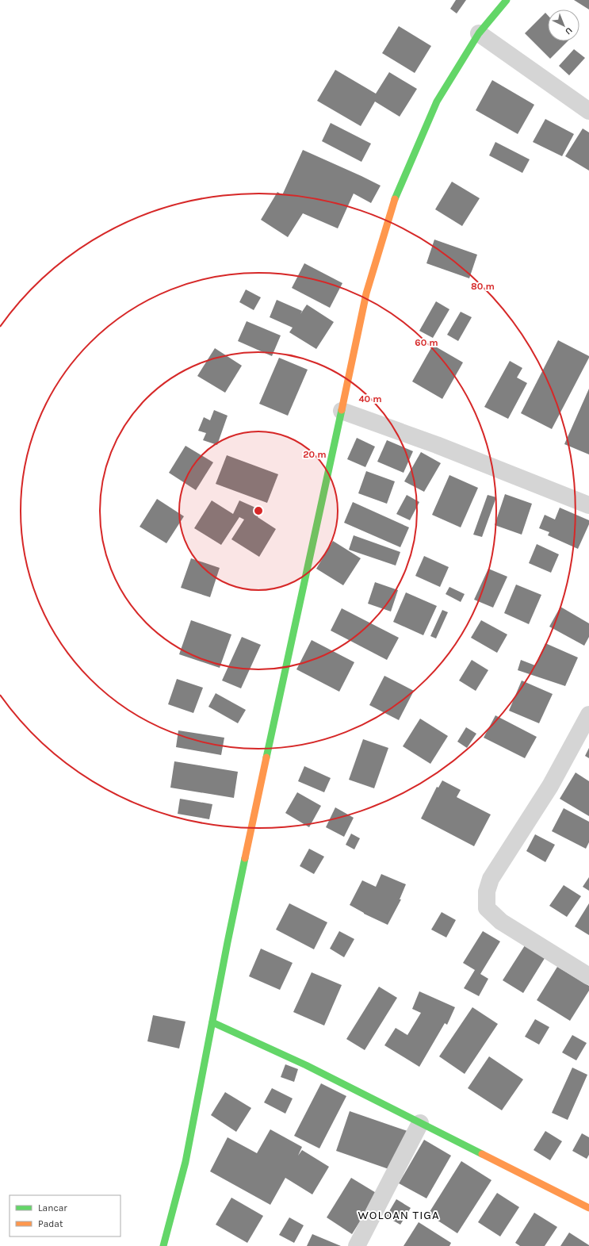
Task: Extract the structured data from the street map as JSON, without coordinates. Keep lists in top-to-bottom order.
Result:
{
  "districts": ["WOLOAN TIGA"],
  "legend": ["Lancar", "Padat"],
  "north": "bottom right",
  "rings": [
    "80 m",
    "60 m",
    "40 m",
    "20 m"
  ]
}
